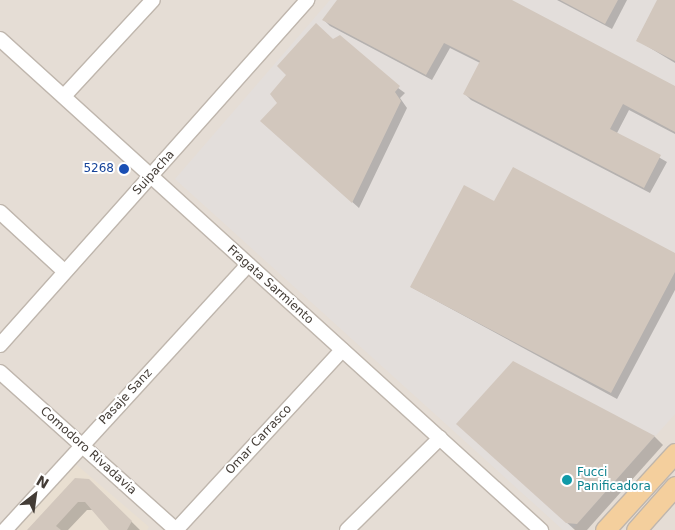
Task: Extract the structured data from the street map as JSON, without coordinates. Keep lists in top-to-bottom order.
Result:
{
  "streets": {
    "street": [
      "Suipacha",
      "Fragata Sarmiento",
      "Pasaje Sanz",
      "Omar Carrasco",
      "Comodoro Rivadavia"
    ]
  },
  "crossings": [
    ["Suipacha", "Fragata Sarmiento"],
    ["Fragata Sarmiento", "Pasaje Sanz"],
    ["Fragata Sarmiento", "Omar Carrasco"],
    ["Pasaje Sanz", "Comodoro Rivadavia"],
    ["Omar Carrasco", "Comodoro Rivadavia"]
  ],
  "places": ["5268", "Fucci Panificadora"],
  "north": "top right"
}
